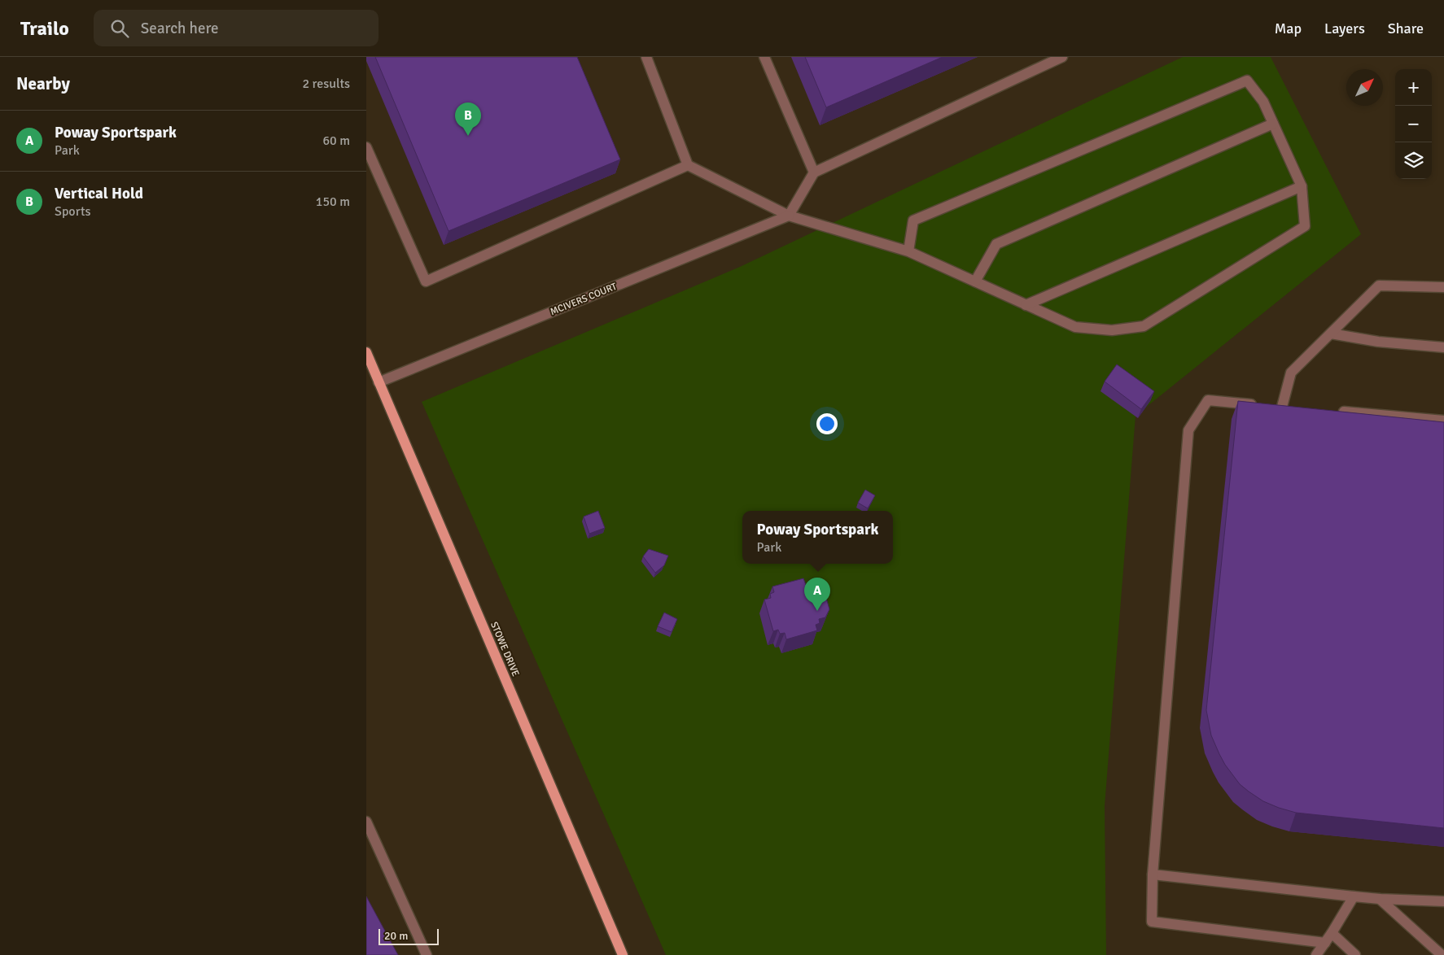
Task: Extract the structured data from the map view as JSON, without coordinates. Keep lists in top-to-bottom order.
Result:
{
  "streets": {
    "main road": ["STOWE DRIVE"],
    "street": ["MCIVERS COURT"]
  },
  "crossings": [
    ["MCIVERS COURT", "STOWE DRIVE"]
  ],
  "scale_bar": "20 m",
  "north": "top right",
  "page": {
    "header": "Trailo",
    "search": "Search here",
    "nav": ["Map", "Layers", "Share"],
    "heading": ["Nearby", "2 results"],
    "map_buttons": ["+", "−"],
    "pins": ["B", "A"],
    "list": [
      {
        "mark": "A",
        "name": "Poway Sportspark",
        "note": "Park",
        "value": "60 m"
      },
      {
        "mark": "B",
        "name": "Vertical Hold",
        "note": "Sports",
        "value": "150 m"
      }
    ],
    "popup": ["Poway Sportspark", "Park"],
    "scale": "20 m"
  }
}
